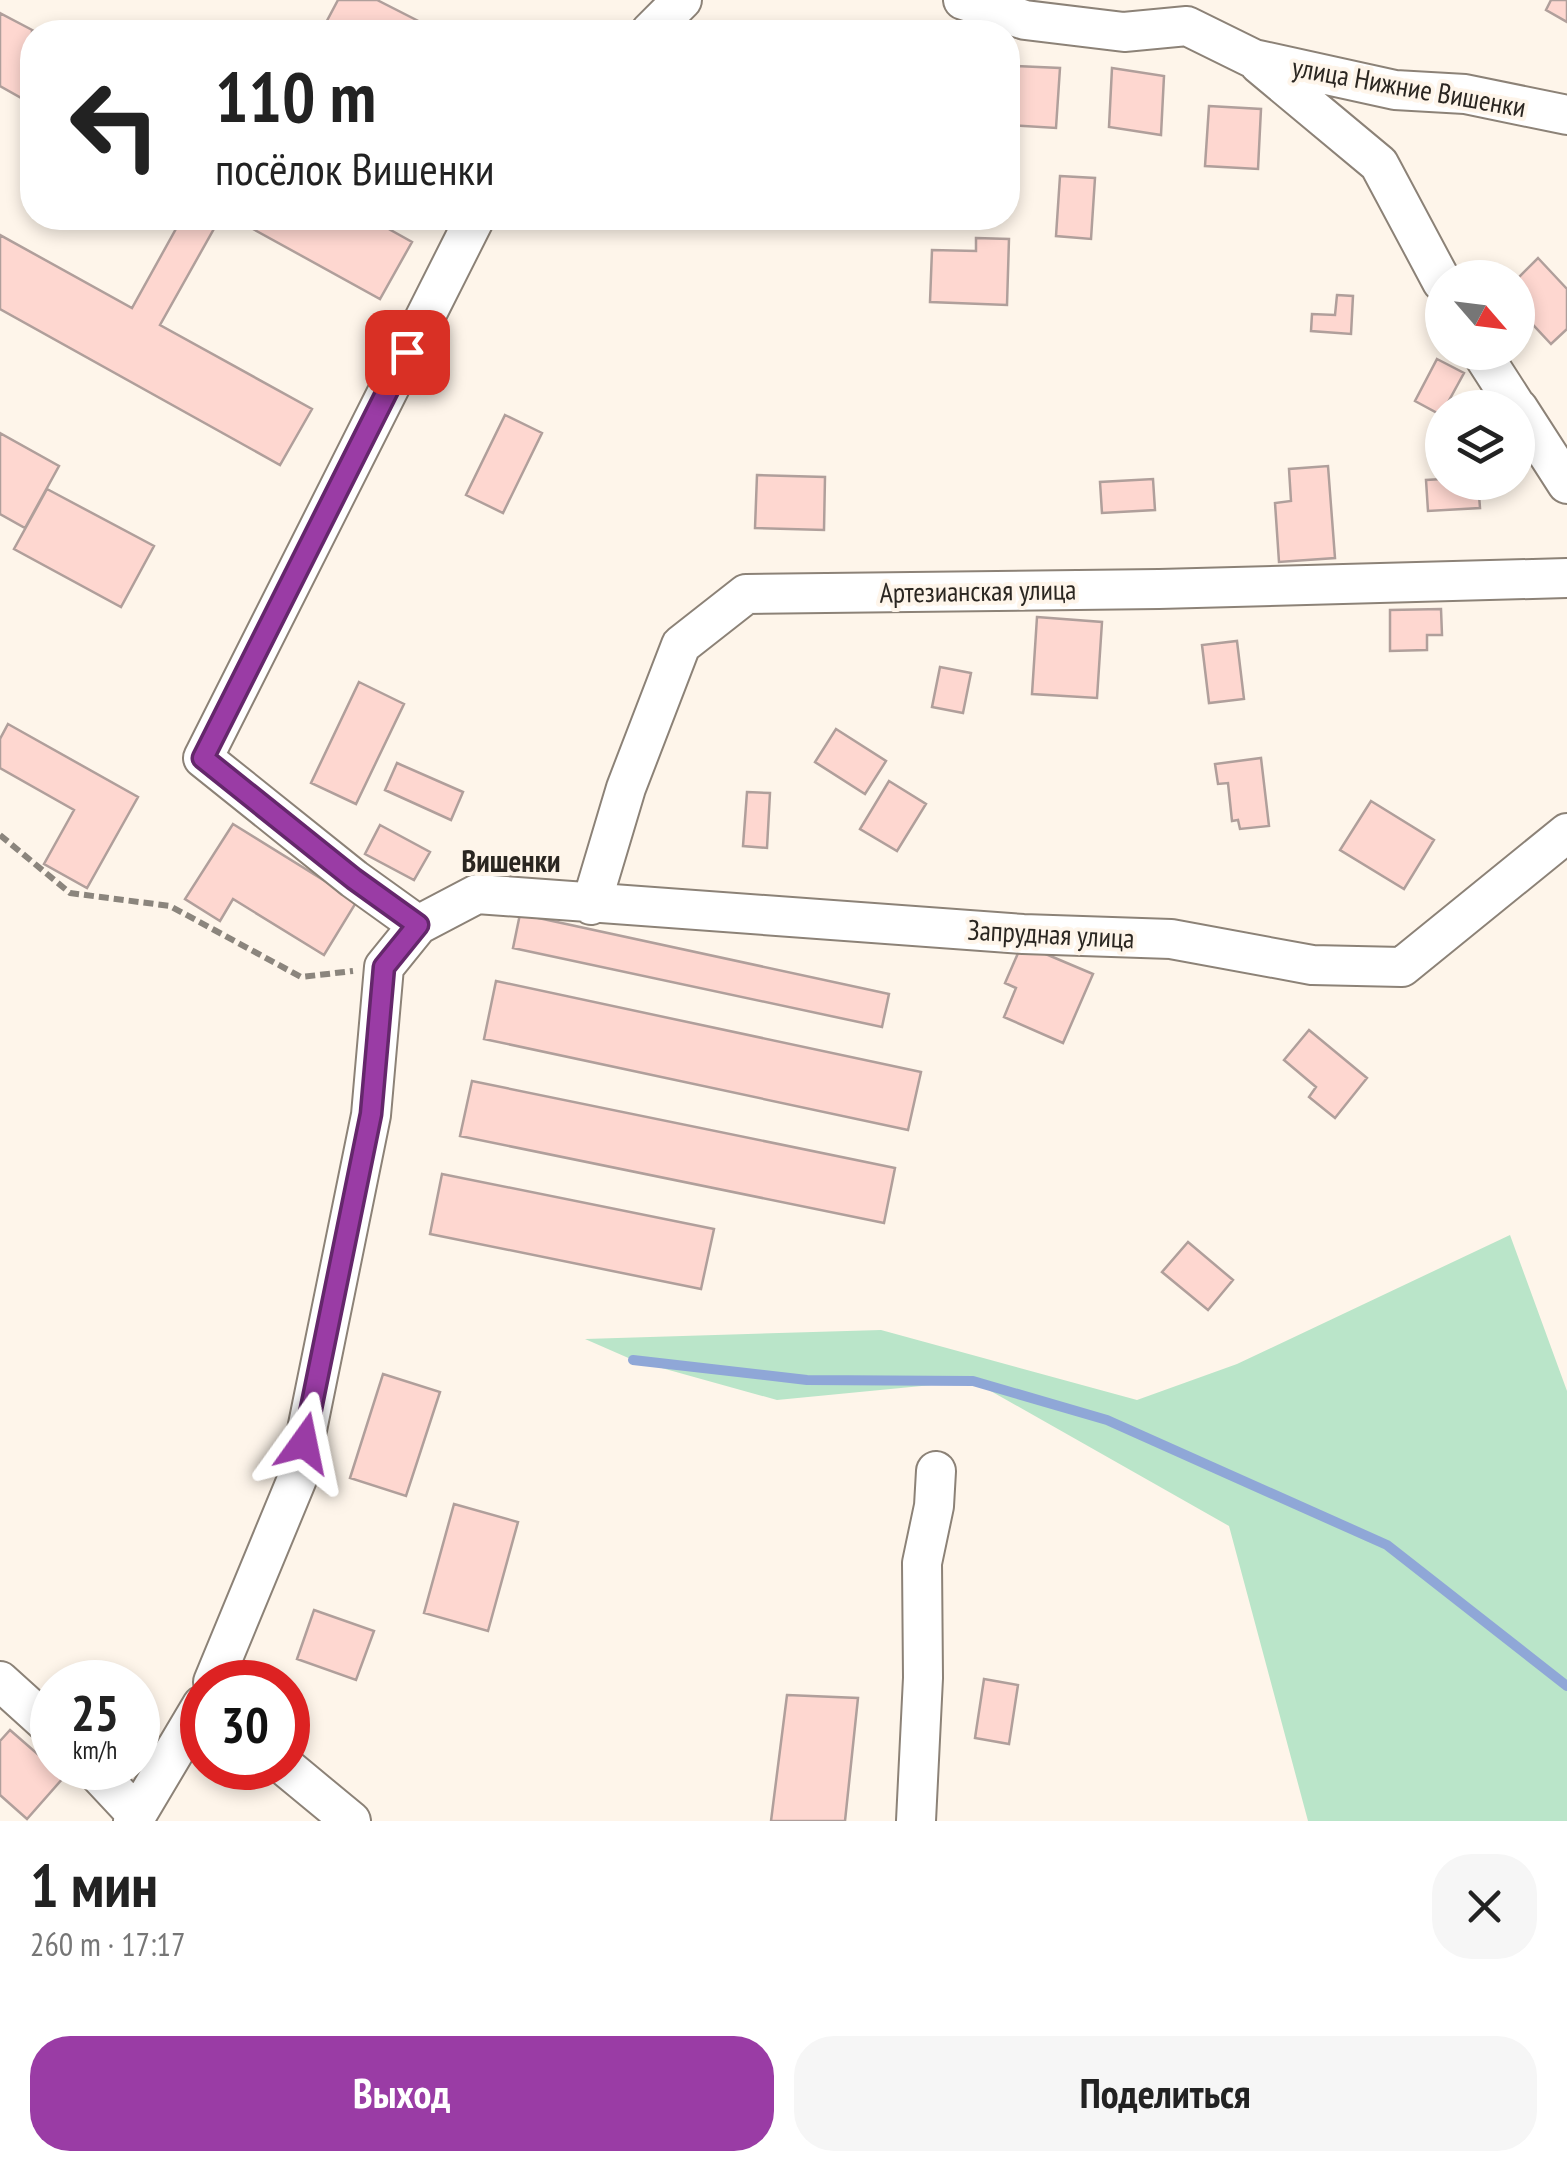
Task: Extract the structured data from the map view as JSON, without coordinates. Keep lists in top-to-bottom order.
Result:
{
  "streets": {
    "street": ["улица Нижние Вишенки", "Артезианская улица", "Запрудная улица"]
  },
  "crossings": [
    ["Артезианская улица", "Запрудная улица"]
  ],
  "districts": ["Вишенки"],
  "north": "bottom right",
  "page": {
    "turn": ["110 m", "посёлок Вишенки"],
    "speed": "25 km/h",
    "limit": "30",
    "heading": ["1 мин", "260 m · 17:17"],
    "buttons": ["Выход", "Поделиться"]
  }
}
